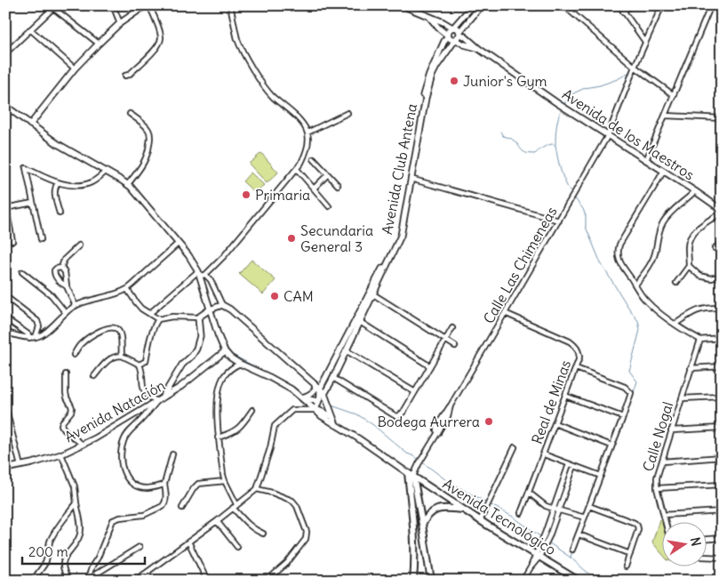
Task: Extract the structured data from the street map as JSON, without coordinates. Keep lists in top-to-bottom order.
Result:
{
  "streets": {
    "main road": ["Avenida Tecnológico"],
    "street": [
      "Avenida de los Maestros",
      "Avenida Club Antena",
      "Calle Las Chimeneas",
      "Real de Minas",
      "Avenida Natación",
      "Calle Nogal"
    ]
  },
  "crossings": [
    ["Avenida de los Maestros", "Avenida Club Antena"],
    ["Avenida de los Maestros", "Calle Las Chimeneas"],
    ["Calle Las Chimeneas", "Real de Minas"],
    ["Calle Las Chimeneas", "Avenida Tecnológico"]
  ],
  "places": [
    "Junior's Gym",
    "Primaria",
    "Secundaria General 3",
    "CAM",
    "Bodega Aurrera"
  ],
  "scale_bar": "200 m",
  "north": "right"
}
